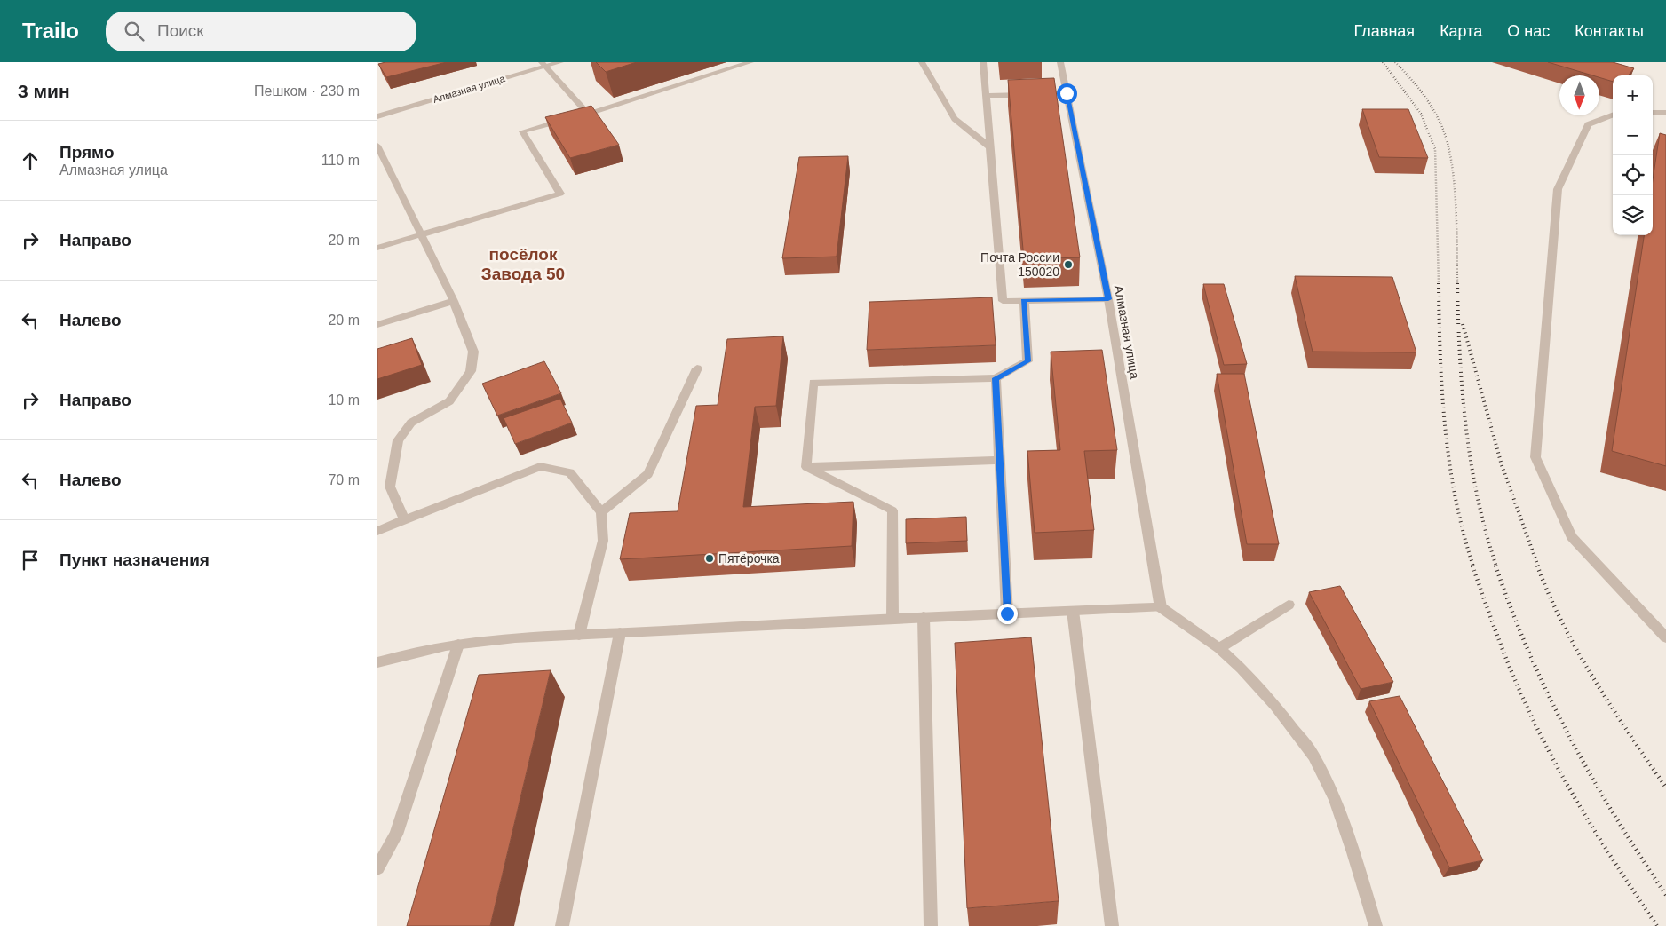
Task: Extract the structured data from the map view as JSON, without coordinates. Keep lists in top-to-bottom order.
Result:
{
  "streets": {
    "street": ["Алмазная улица"]
  },
  "districts": ["посёлок Завода 50"],
  "places": ["Почта России 150020", "Пятёрочка"],
  "north": "bottom",
  "page": {
    "header": "Trailo",
    "search": "Поиск",
    "nav": [
      "Главная",
      "Карта",
      "О нас",
      "Контакты"
    ],
    "heading": ["3 мин", "Пешком · 230 m"],
    "map_buttons": ["+", "−"],
    "list": [
      ["Прямо", "Алмазная улица", "110 m"],
      ["Направо", "20 m"],
      ["Налево", "20 m"],
      ["Направо", "10 m"],
      ["Налево", "70 m"],
      "Пункт назначения"
    ]
  }
}
